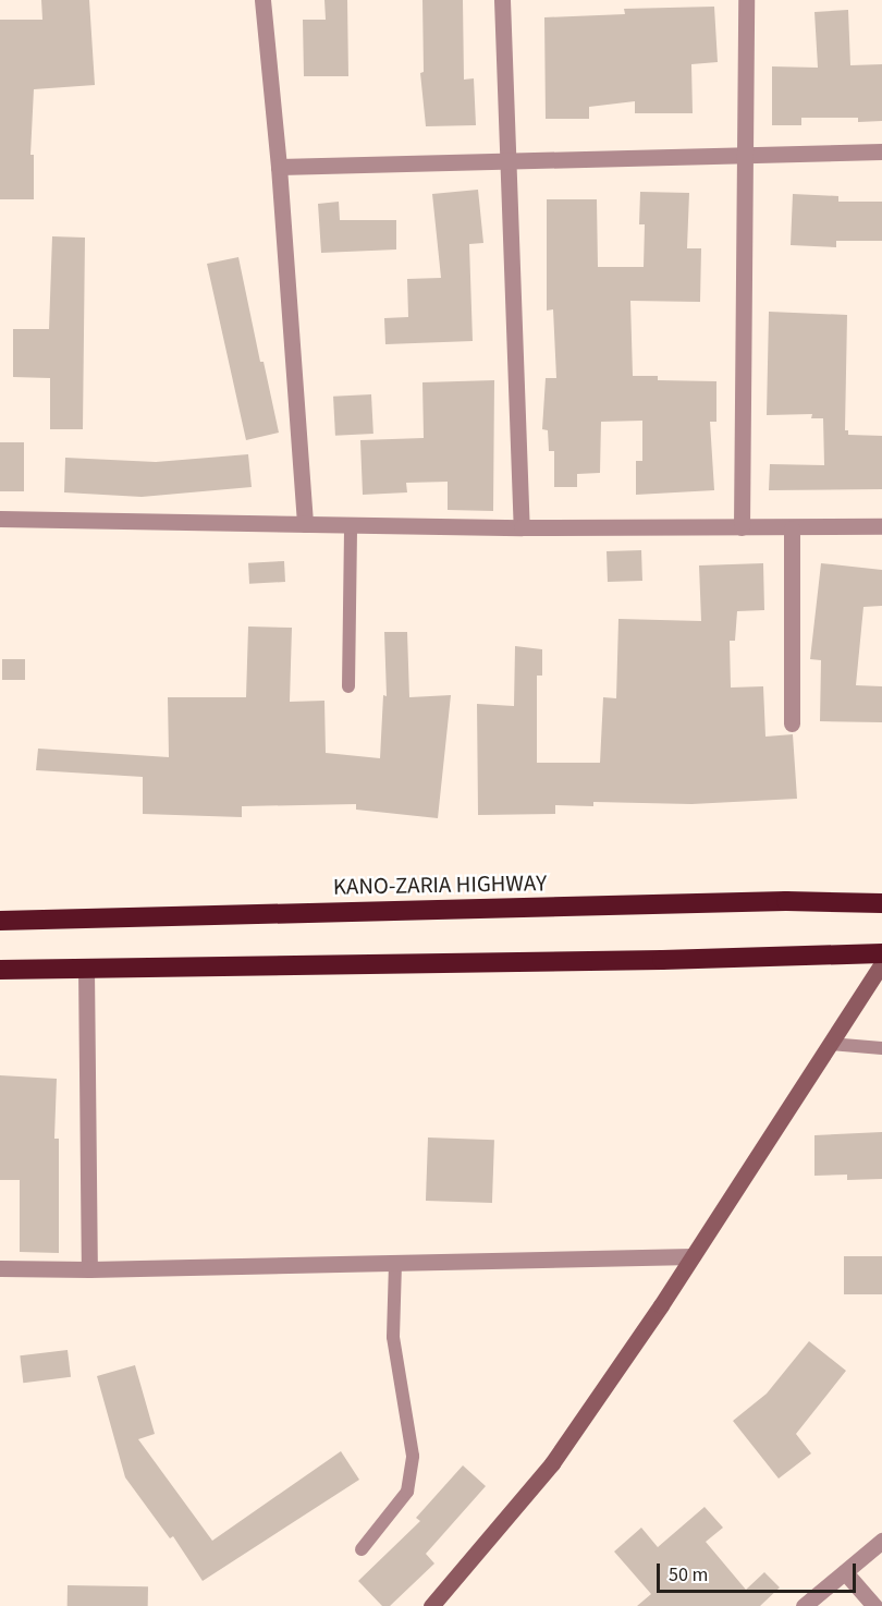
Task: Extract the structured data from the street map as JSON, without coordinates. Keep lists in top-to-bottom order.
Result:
{
  "streets": {
    "highway": ["KANO-ZARIA HIGHWAY"]
  },
  "scale_bar": "50 m"
}
